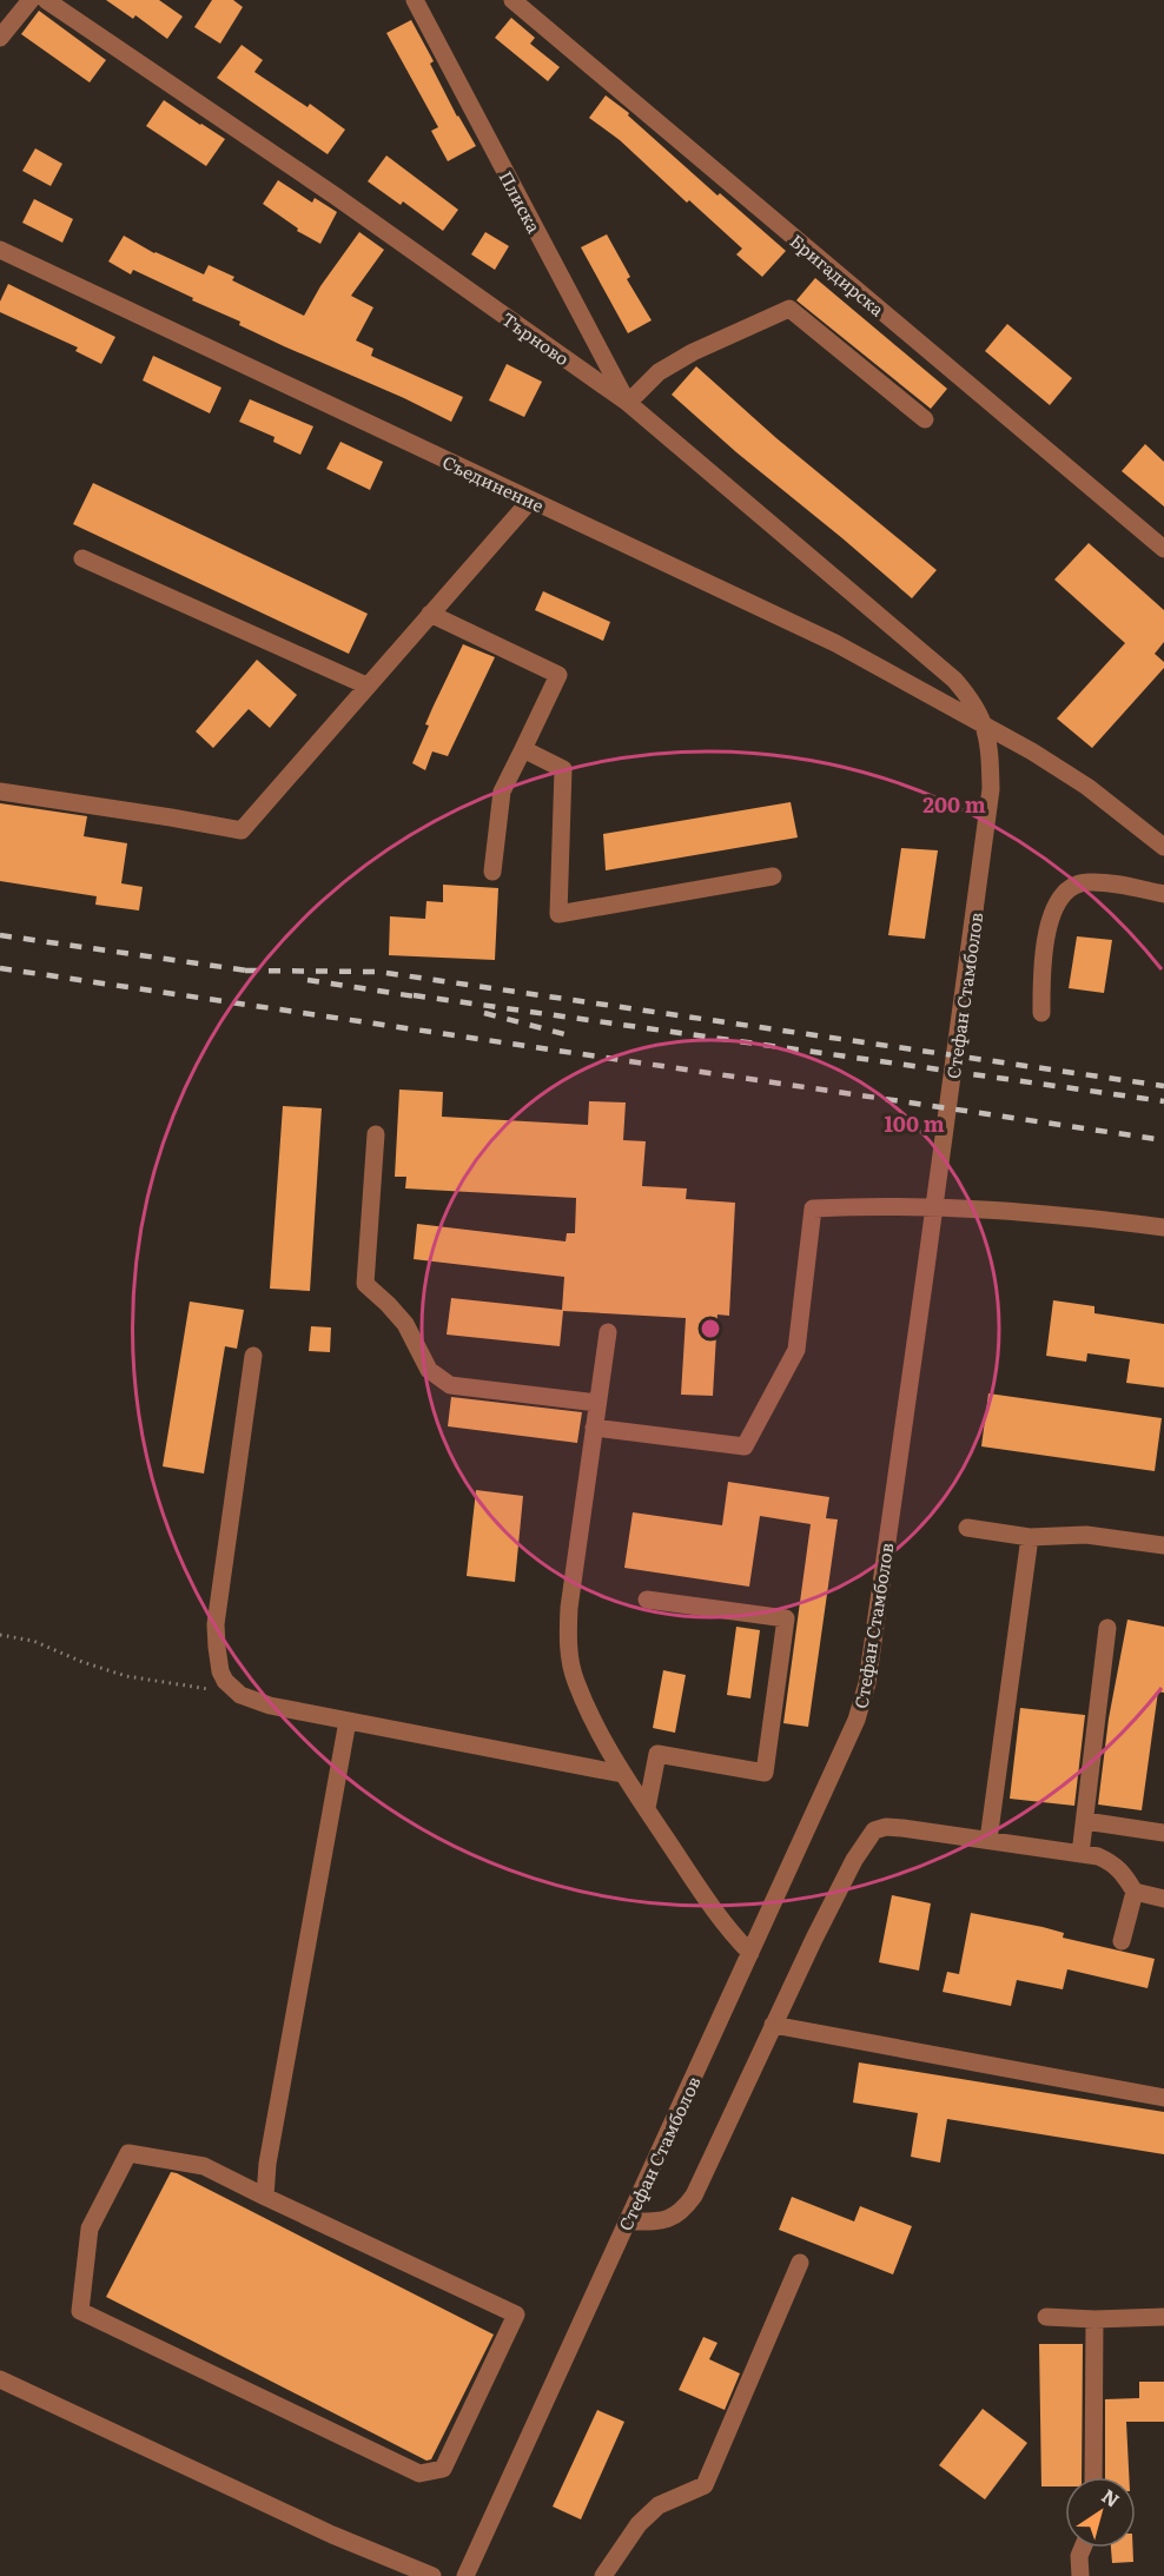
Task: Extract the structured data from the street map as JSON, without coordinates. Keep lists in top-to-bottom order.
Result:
{
  "streets": {
    "street": [
      "Плиска",
      "Бригадирска",
      "Търново",
      "Съединение",
      "Стефан Стамболов"
    ]
  },
  "crossings": [
    ["Плиска", "Търново"],
    ["Търново", "Съединение"],
    ["Търново", "Стефан Стамболов"],
    ["Съединение", "Стефан Стамболов"]
  ],
  "north": "top right",
  "rings": ["200 m", "100 m"]
}
